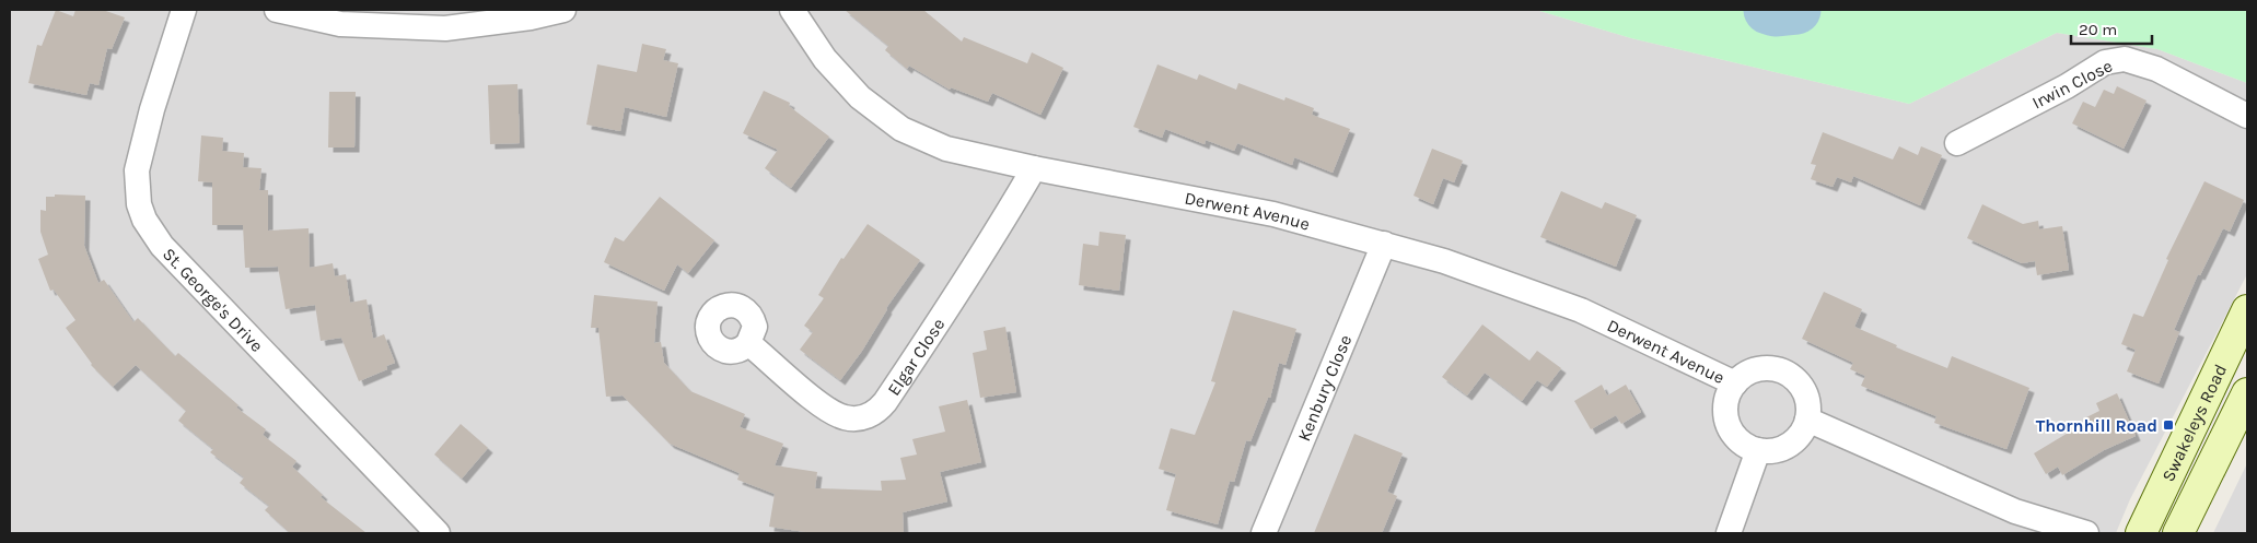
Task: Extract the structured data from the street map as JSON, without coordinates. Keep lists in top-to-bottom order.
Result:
{
  "streets": {
    "main road": ["Swakeleys Road"],
    "street": [
      "Irwin Close",
      "Derwent Avenue",
      "St. George's Drive",
      "Elgar Close",
      "Kenbury Close"
    ]
  },
  "crossings": [
    ["Derwent Avenue", "Elgar Close"],
    ["Derwent Avenue", "Kenbury Close"]
  ],
  "places": {
    "transit": ["Thornhill Road"]
  },
  "scale_bar": "20 m"
}
